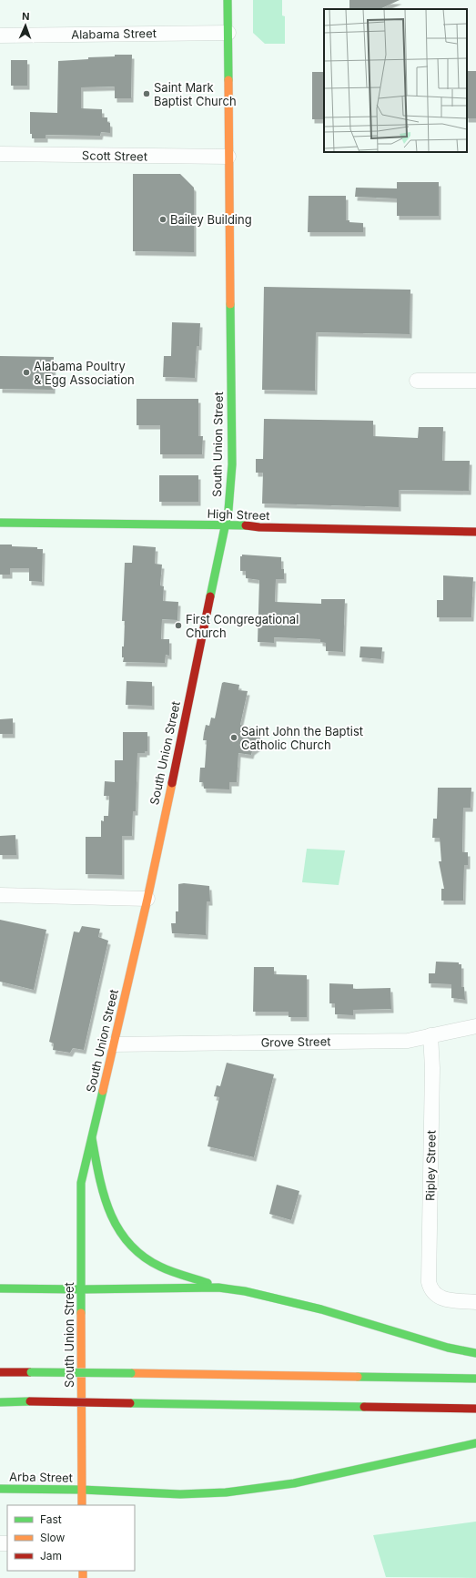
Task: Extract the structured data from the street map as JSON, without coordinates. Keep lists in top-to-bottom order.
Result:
{
  "streets": {
    "main road": ["South Union Street", "High Street", "Arba Street"],
    "street": [
      "Alabama Street",
      "Scott Street",
      "Grove Street",
      "Ripley Street"
    ]
  },
  "crossings": [
    ["Alabama Street", "South Union Street"],
    ["Scott Street", "South Union Street"],
    ["South Union Street", "High Street"],
    ["South Union Street", "Grove Street"],
    ["South Union Street", "Arba Street"],
    ["Grove Street", "Ripley Street"]
  ],
  "places": [
    "Saint Mark Baptist Church",
    "Bailey Building",
    "Alabama Poultry & Egg Association",
    "First Congregational Church",
    "Saint John the Baptist Catholic Church"
  ],
  "legend": ["Fast", "Slow", "Jam"],
  "north": "top"
}
